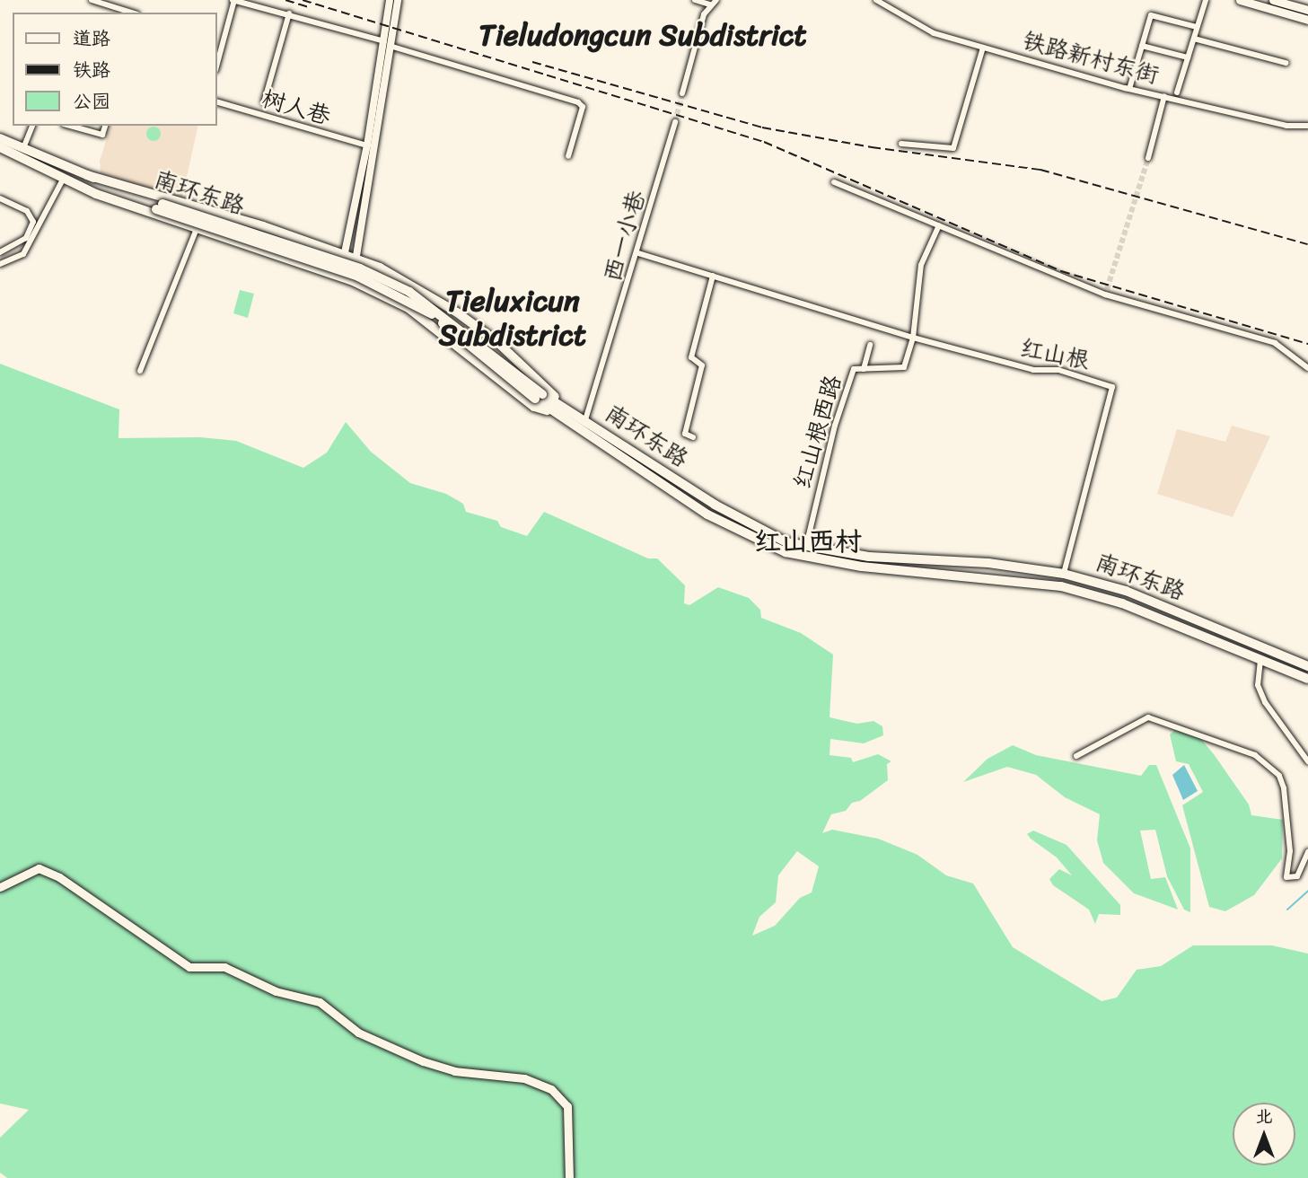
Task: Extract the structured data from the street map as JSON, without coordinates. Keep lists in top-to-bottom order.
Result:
{
  "streets": {
    "highway": ["南环东路"],
    "street": [
      "铁路新村东街",
      "树人巷",
      "西一小巷",
      "红山根",
      "红山根西路"
    ]
  },
  "crossings": [
    ["南环东路", "西一小巷"],
    ["南环东路", "红山根"],
    ["南环东路", "红山根西路"],
    ["红山根", "红山根西路"]
  ],
  "districts": ["Tieludongcun Subdistrict", "Tieluxicun Subdistrict", "红山西村"],
  "legend": ["道路", "铁路", "公园"],
  "north": "top"
}
